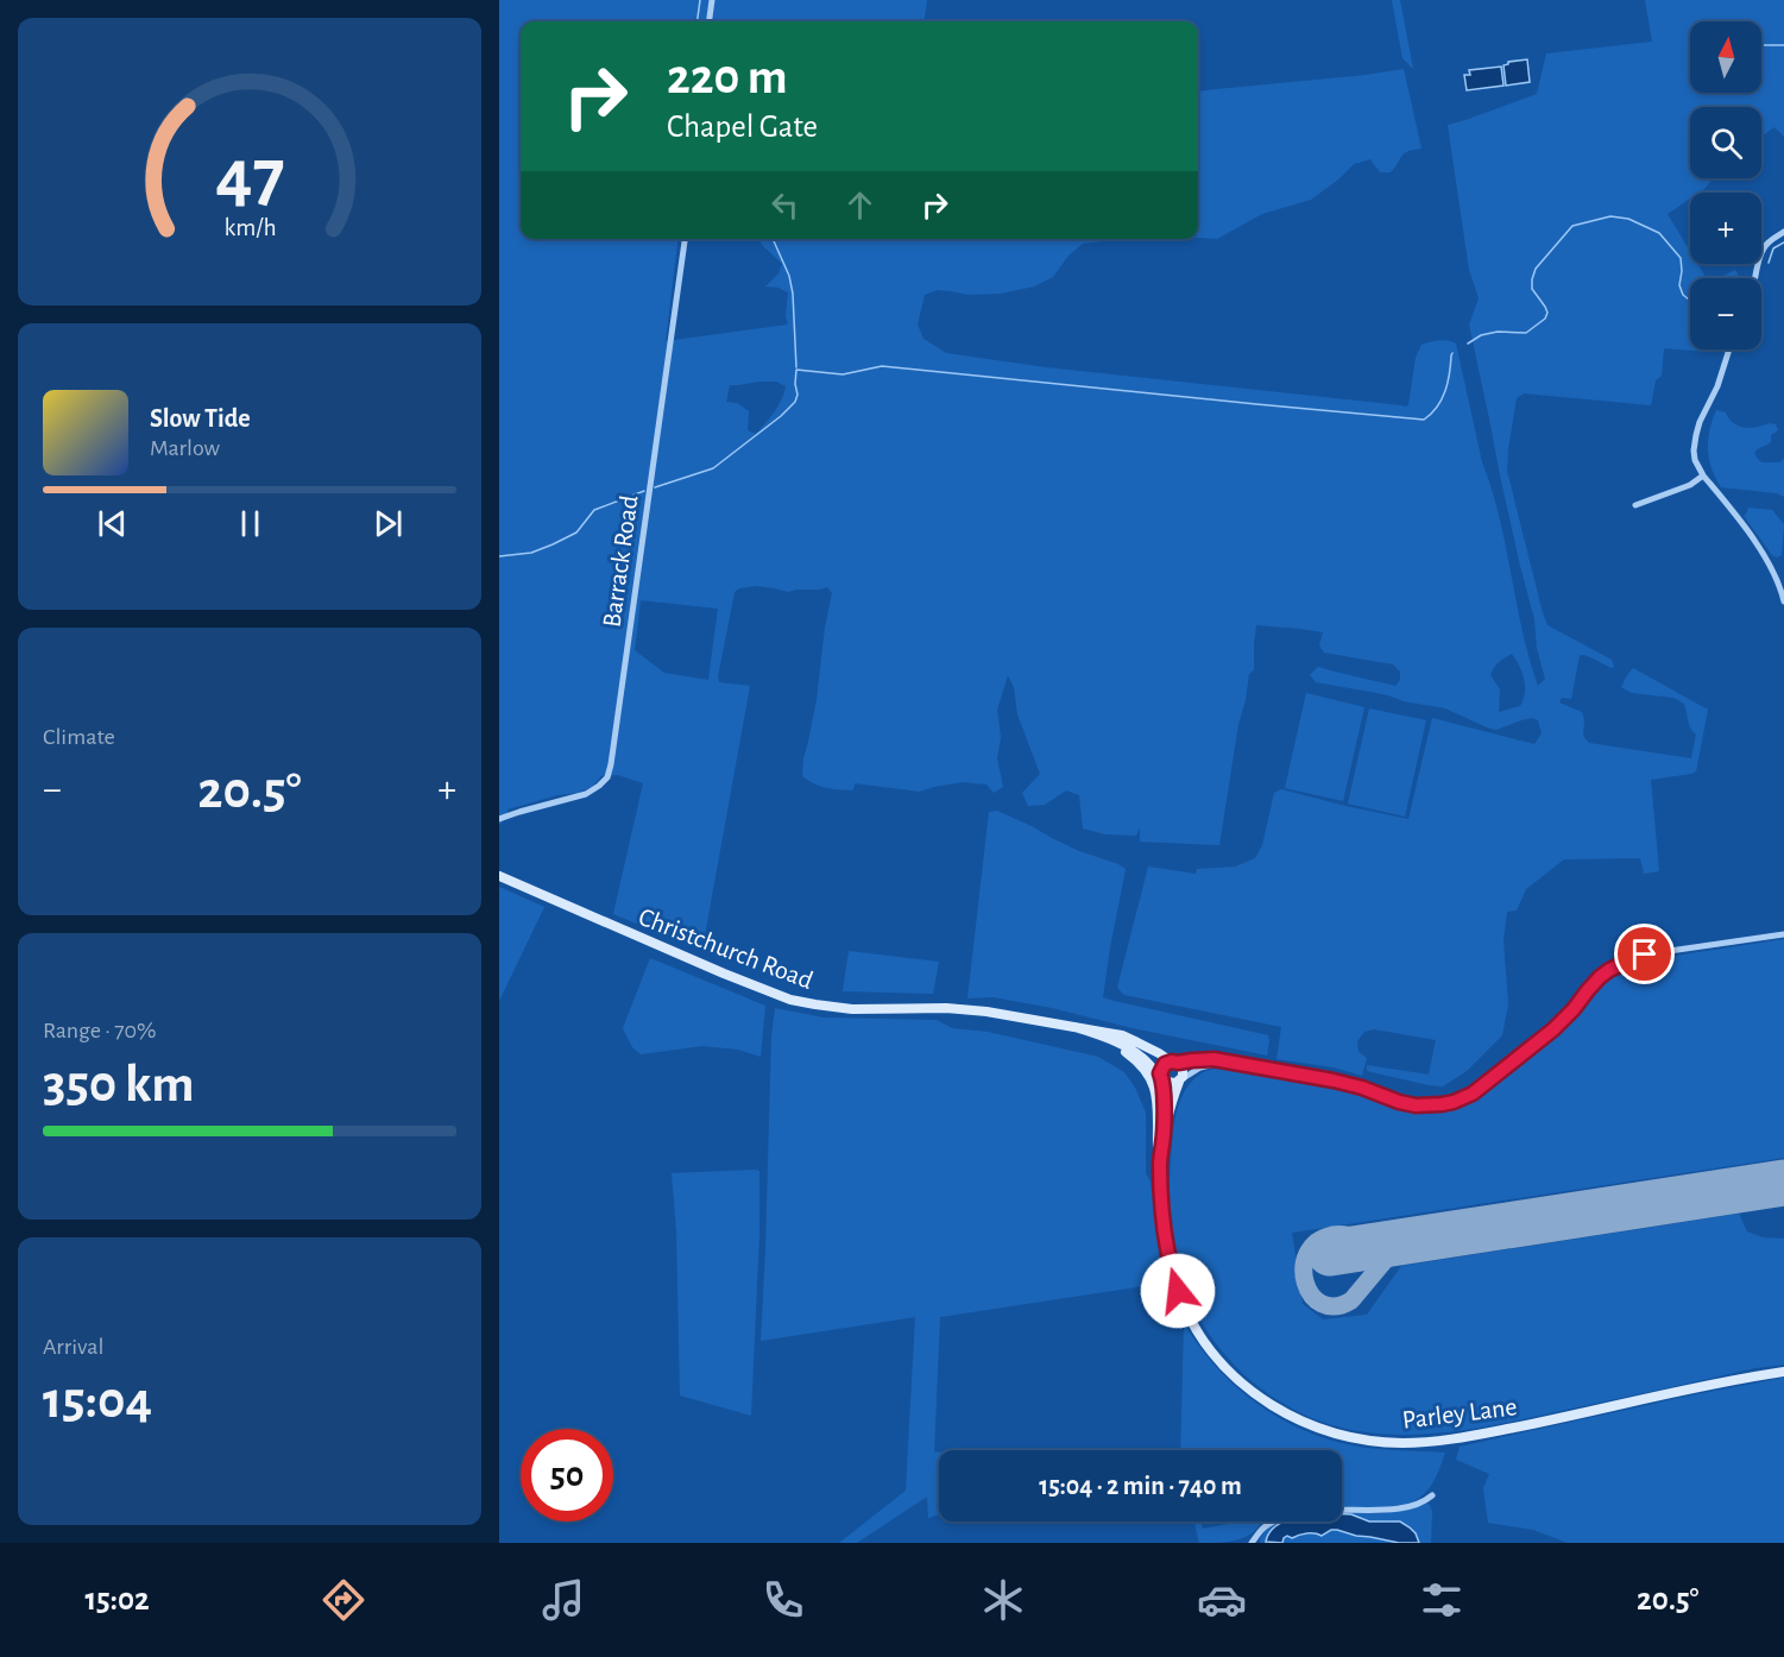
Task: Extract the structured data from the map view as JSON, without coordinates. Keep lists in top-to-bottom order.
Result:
{
  "streets": {
    "main road": ["Christchurch Road", "Parley Lane"],
    "street": ["Barrack Road"]
  },
  "crossings": [
    ["Christchurch Road", "Parley Lane"]
  ],
  "north": "top",
  "page": {
    "map_buttons": ["+", "−"],
    "turn": ["220 m", "Chapel Gate"],
    "song": ["Slow Tide", "Marlow"],
    "tile": [
      "Climate",
      ["Range · 70%", "350 km"],
      ["Arrival", "15:04"]
    ],
    "heat": ["−", "20.5°", "+"],
    "limit": "50",
    "trip": "15:04 · 2 min · 740 m",
    "tabs": ["15:02", "20.5°"],
    "gauge": ["47", "km/h"]
  }
}
